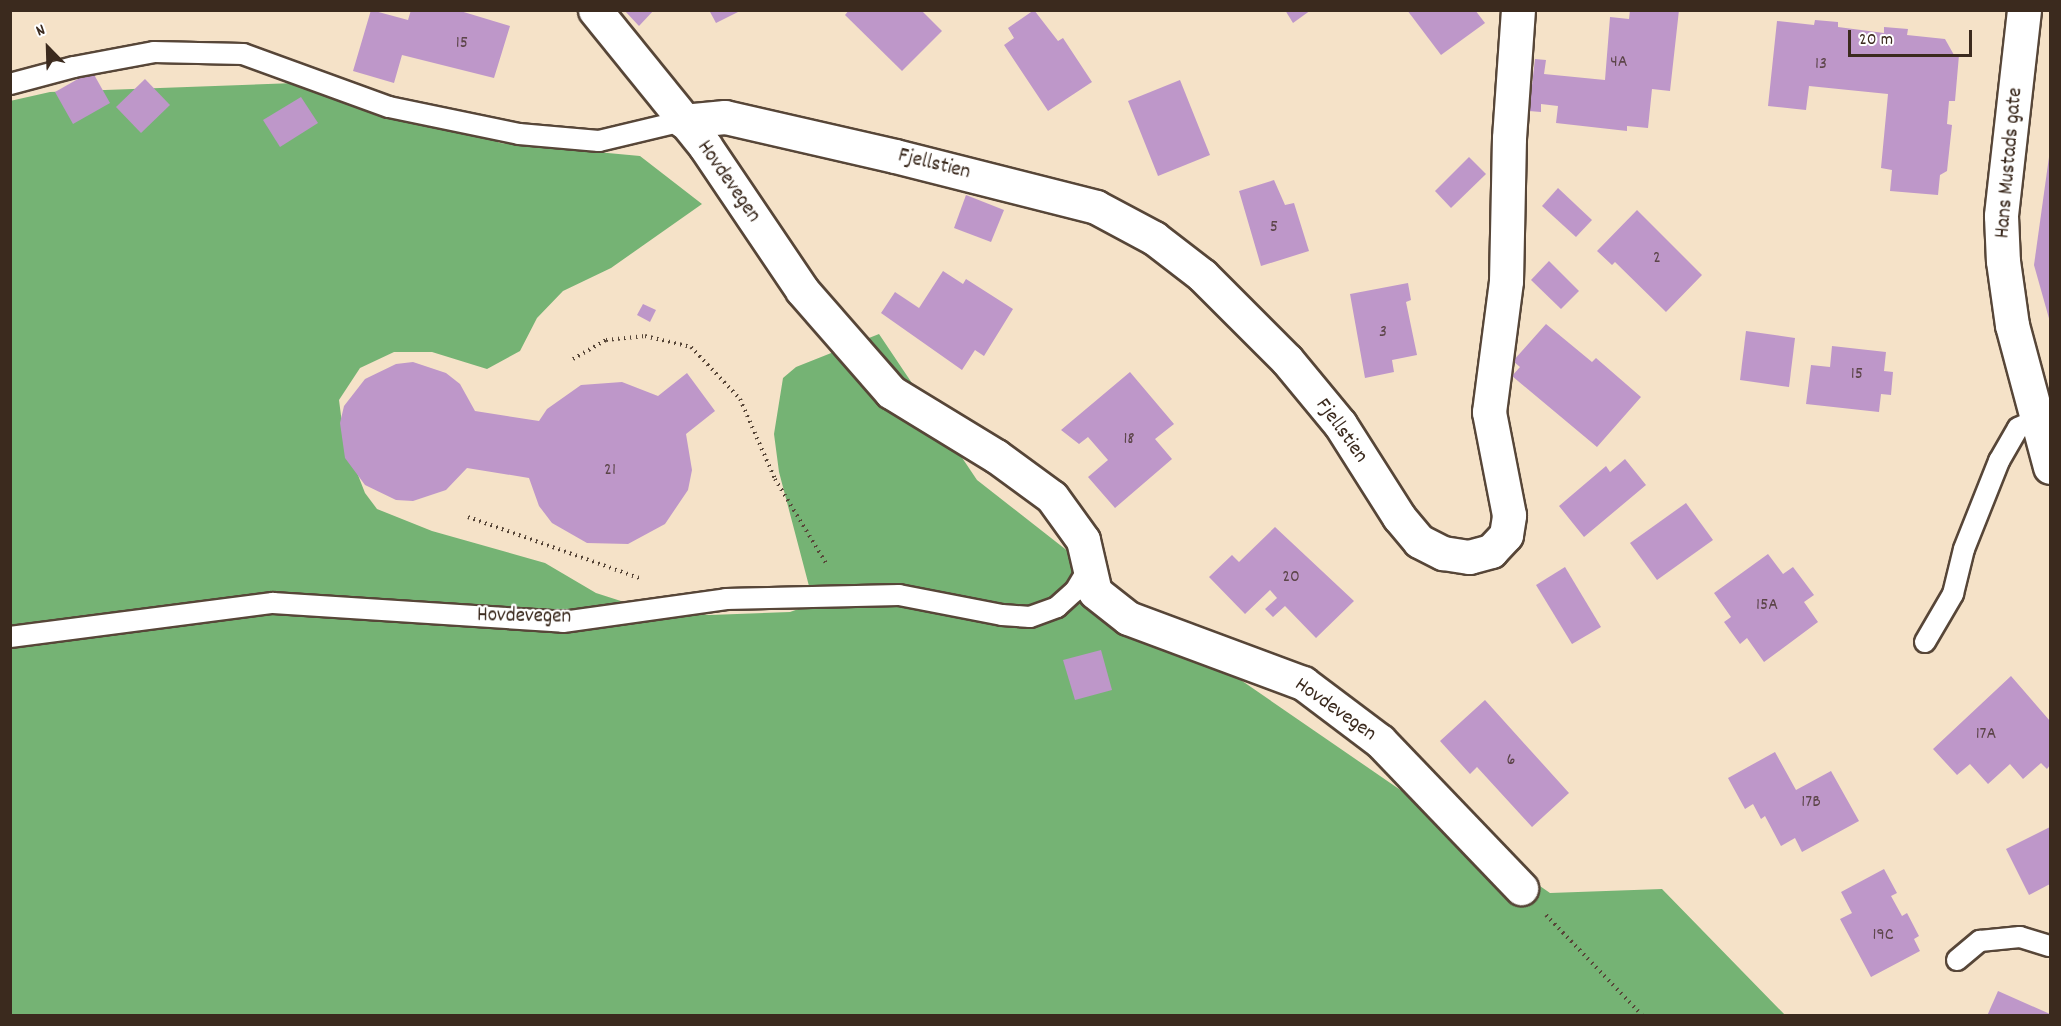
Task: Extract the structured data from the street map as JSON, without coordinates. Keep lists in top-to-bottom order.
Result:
{
  "streets": {
    "street": ["Hans Mustads gate", "Fjellstien", "Hovdevegen"]
  },
  "crossings": [
    ["Fjellstien", "Hovdevegen"]
  ],
  "house_numbers": [
    "15",
    "4A",
    "13",
    "5",
    "2",
    "3",
    "15",
    "18",
    "21",
    "20",
    "15A",
    "17A",
    "6",
    "17B",
    "19C"
  ],
  "scale_bar": "20 m",
  "north": "top left"
}
